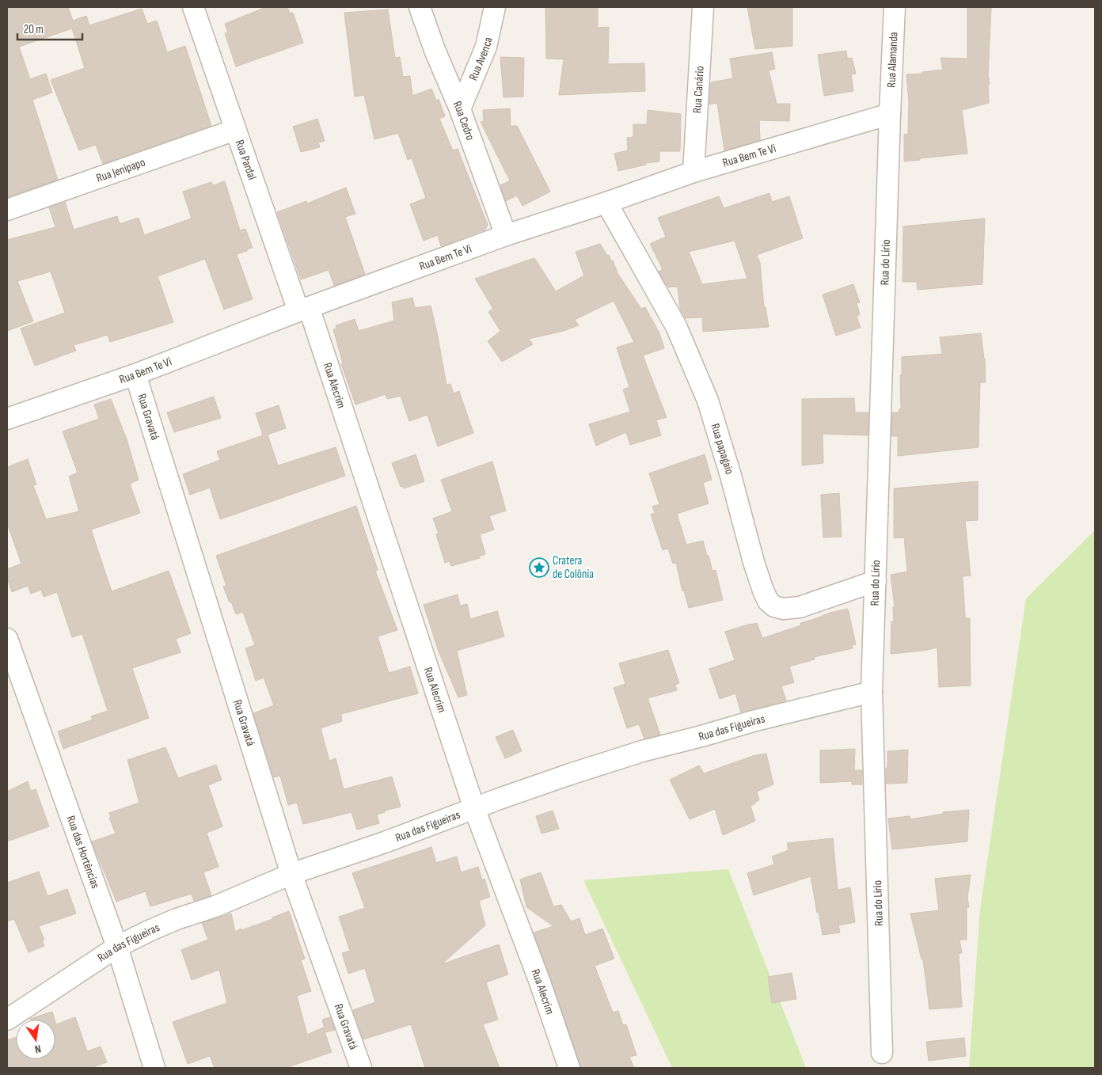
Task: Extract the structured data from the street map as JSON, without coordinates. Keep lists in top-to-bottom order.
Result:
{
  "streets": {
    "street": [
      "Rua Avenca",
      "Rua Alamanda",
      "Rua Canário",
      "Rua Cedro",
      "Rua Bem Te Vi",
      "Rua Pardal",
      "Rua Jenipapo",
      "Rua do Lírio",
      "Rua Alecrim",
      "Rua Gravatá",
      "Rua papagaio",
      "Rua das Figueiras",
      "Rua das Hortências"
    ]
  },
  "crossings": [
    ["Rua Avenca", "Rua Cedro"],
    ["Rua Alamanda", "Rua Bem Te Vi"],
    ["Rua Alamanda", "Rua do Lírio"],
    ["Rua Canário", "Rua Bem Te Vi"],
    ["Rua Cedro", "Rua Bem Te Vi"],
    ["Rua Bem Te Vi", "Rua Pardal"],
    ["Rua Bem Te Vi", "Rua do Lírio"],
    ["Rua Bem Te Vi", "Rua Alecrim"],
    ["Rua Bem Te Vi", "Rua Gravatá"],
    ["Rua Bem Te Vi", "Rua papagaio"],
    ["Rua Pardal", "Rua Jenipapo"],
    ["Rua Pardal", "Rua Alecrim"],
    ["Rua do Lírio", "Rua papagaio"],
    ["Rua do Lírio", "Rua das Figueiras"],
    ["Rua Alecrim", "Rua das Figueiras"],
    ["Rua Gravatá", "Rua das Figueiras"],
    ["Rua das Figueiras", "Rua das Hortências"]
  ],
  "places": {
    "place": ["Cratera de Colônia"]
  },
  "scale_bar": "20 m",
  "north": "bottom"
}
